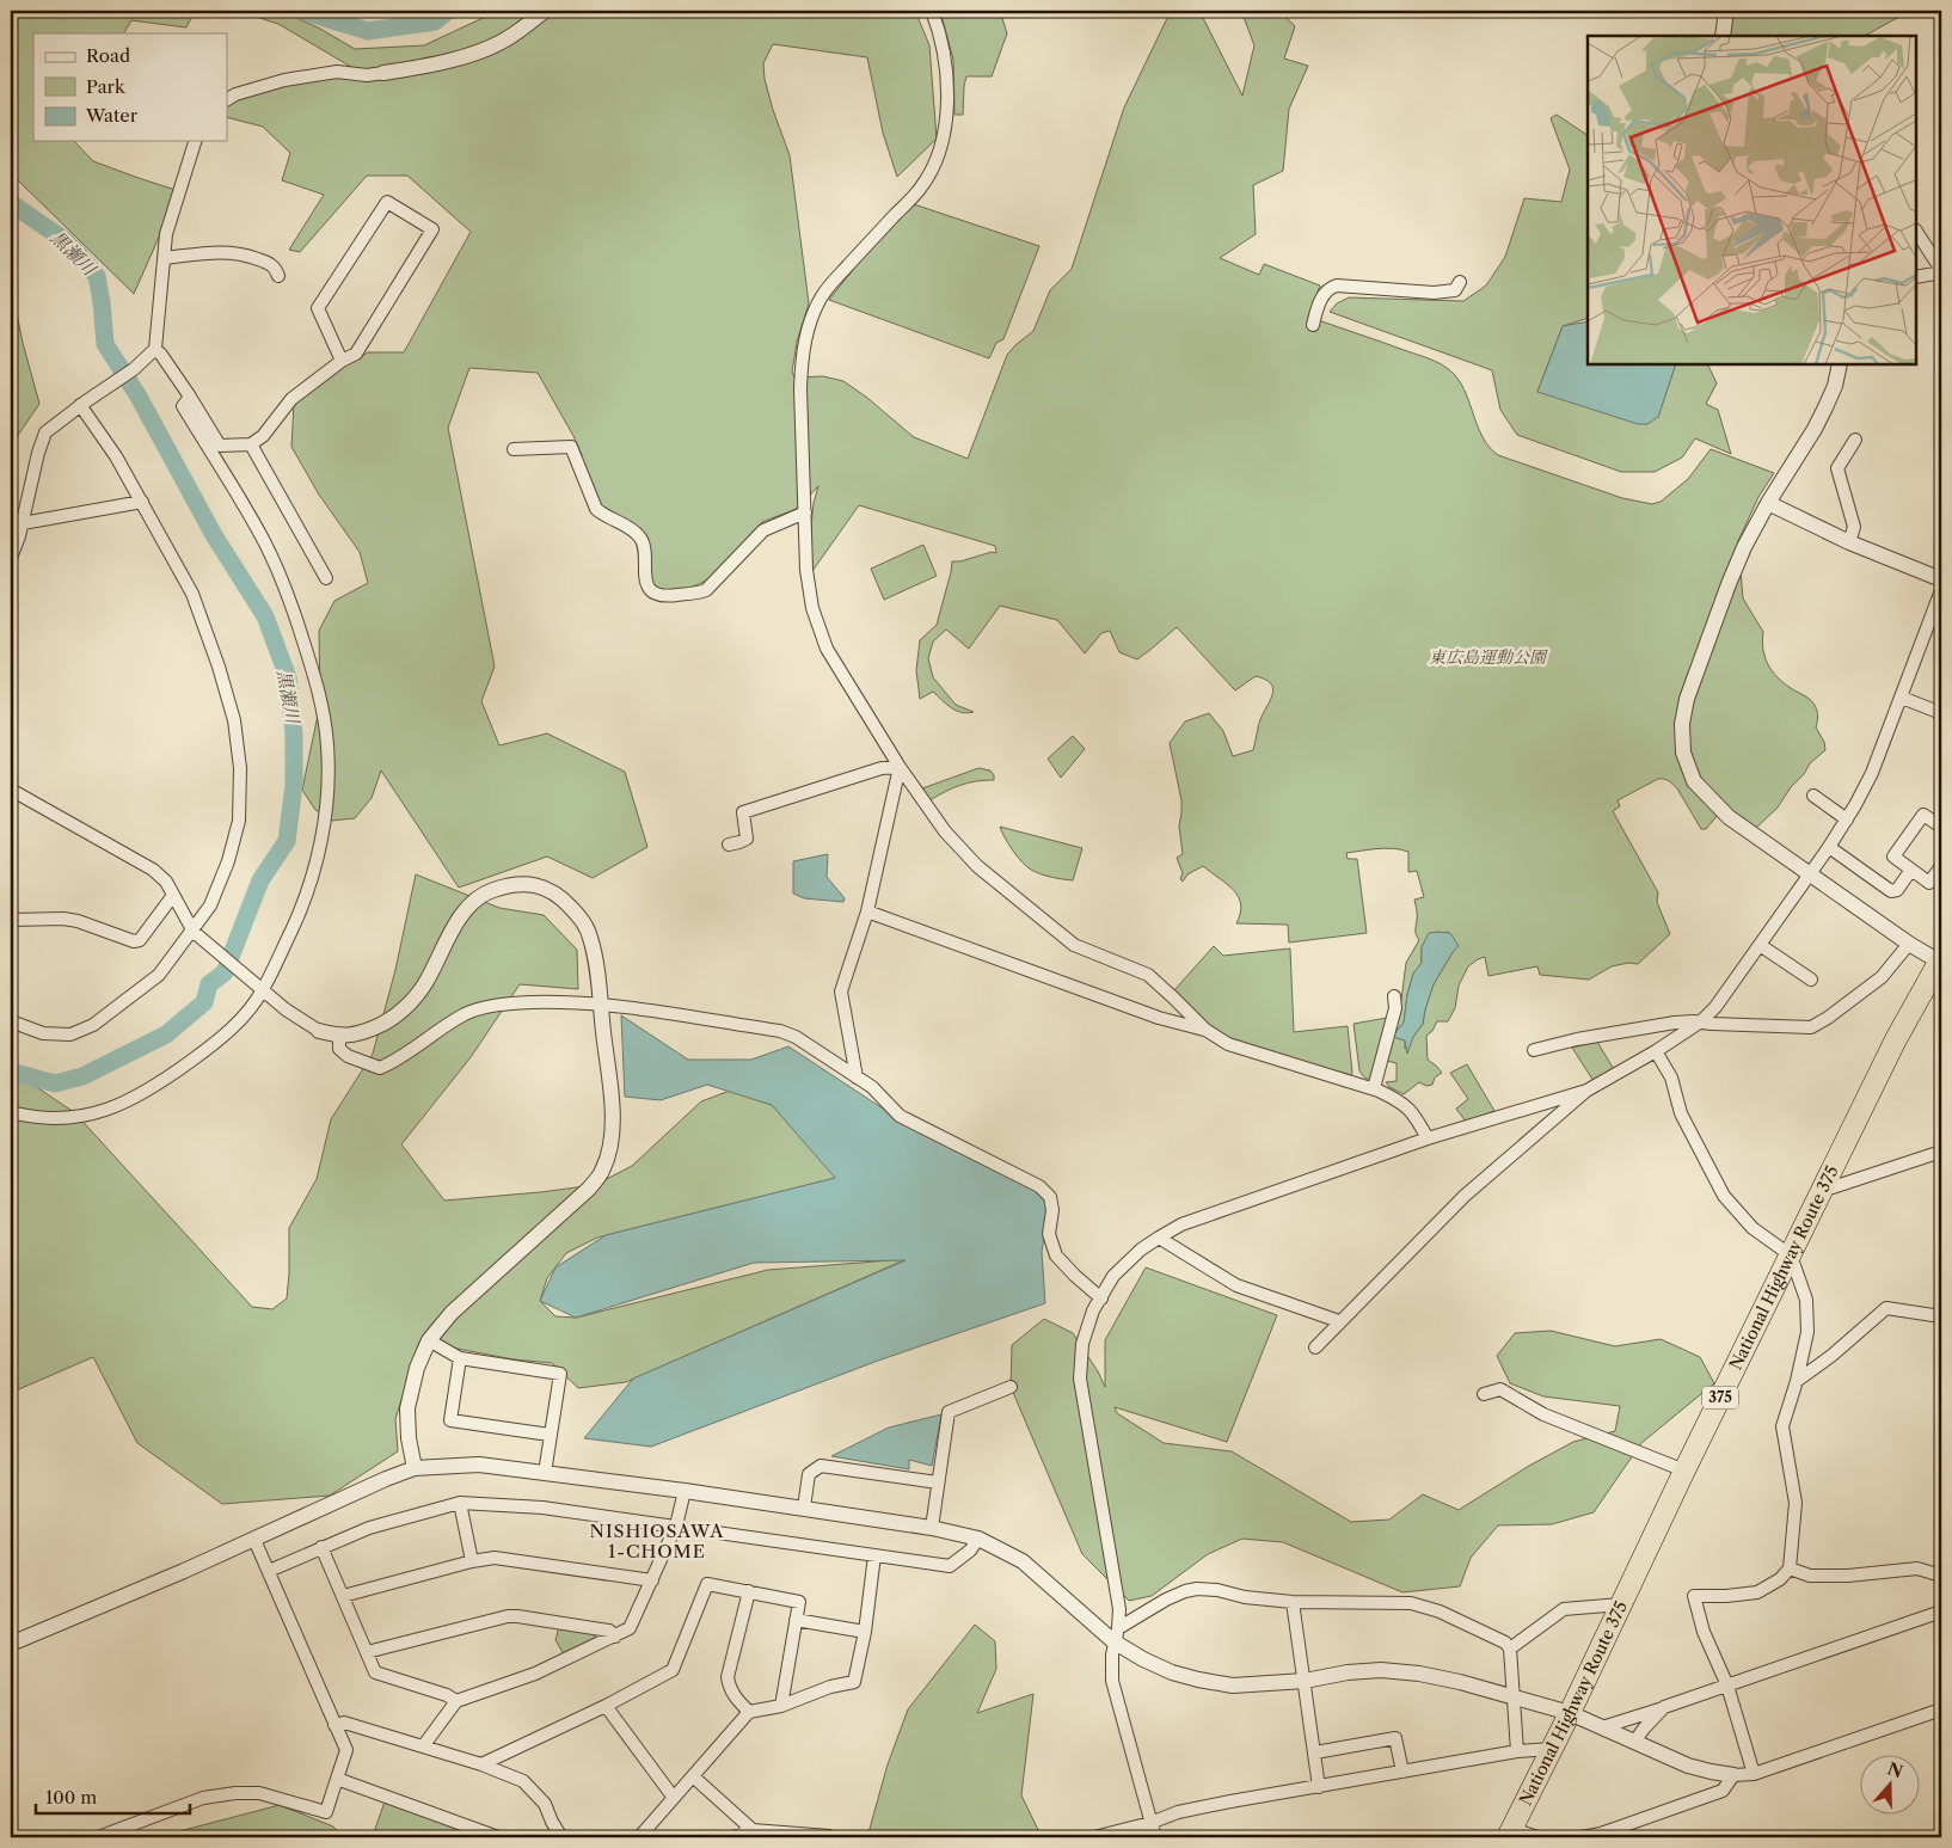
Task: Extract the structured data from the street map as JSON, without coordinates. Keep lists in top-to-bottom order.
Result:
{
  "streets": {
    "highway": ["National Highway Route 375", "375"]
  },
  "districts": ["NISHIOSAWA 1-CHOME"],
  "water": ["黒瀬川"],
  "parks": ["東広島運動公園"],
  "legend": ["Road", "Park", "Water"],
  "scale_bar": "100 m",
  "north": "top"
}
